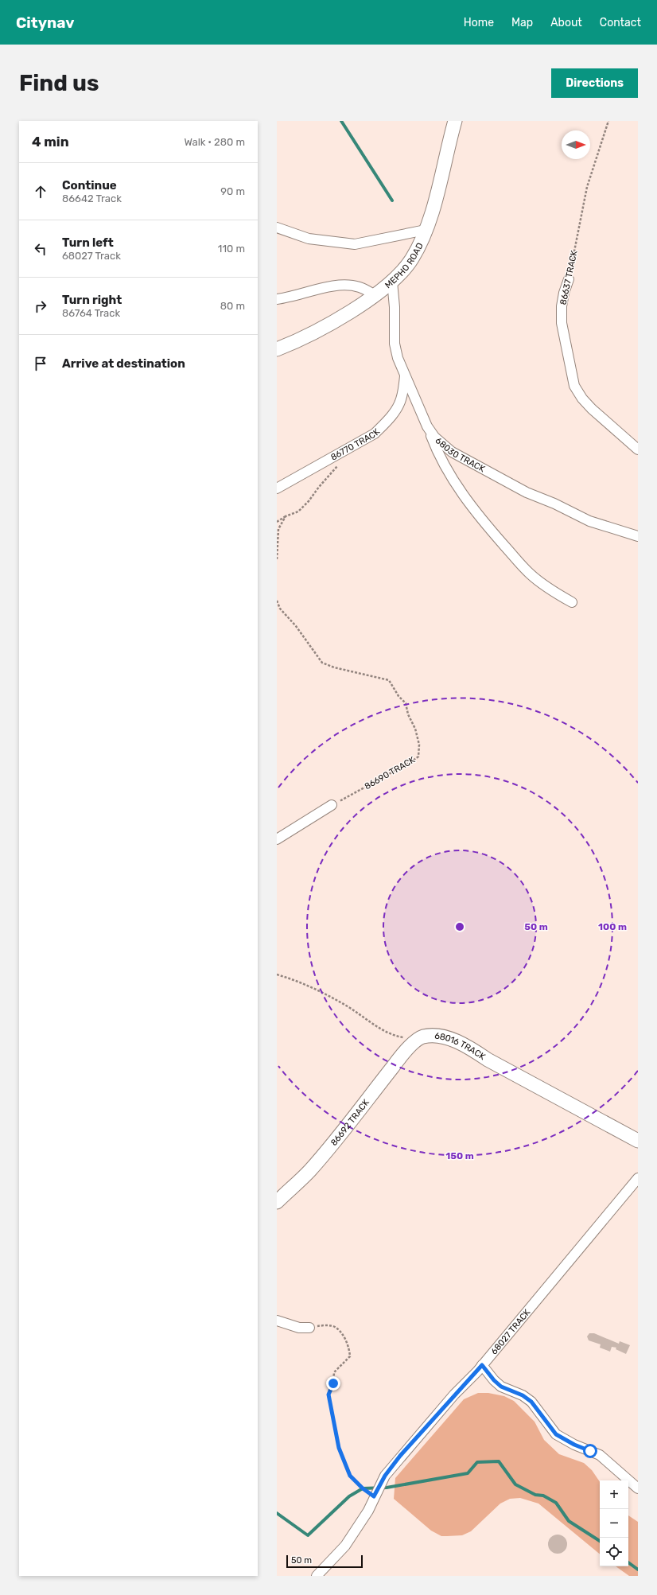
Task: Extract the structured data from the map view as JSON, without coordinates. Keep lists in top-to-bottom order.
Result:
{
  "streets": {
    "street": [
      "MEPHO ROAD",
      "86637 TRACK",
      "86770 TRACK",
      "68030 TRACK",
      "68016 TRACK",
      "86692 TRACK",
      "68027 TRACK"
    ],
    "path": ["86690 TRACK"]
  },
  "crossings": [
    ["MEPHO ROAD", "68030 TRACK"],
    ["86770 TRACK", "68030 TRACK"],
    ["68016 TRACK", "86692 TRACK"]
  ],
  "scale_bar": "50 m",
  "north": "right",
  "page": {
    "header": "Citynav",
    "nav": [
      "Home",
      "Map",
      "About",
      "Contact"
    ],
    "buttons": "Directions",
    "title": "Find us",
    "heading": ["4 min", "Walk · 280 m"],
    "list": [
      ["Continue", "86642 Track", "90 m"],
      ["Turn left", "68027 Track", "110 m"],
      ["Turn right", "86764 Track", "80 m"],
      "Arrive at destination"
    ],
    "map_buttons": ["+", "−"],
    "scale": "50 m"
  },
  "rings": ["50 m", "100 m", "150 m"]
}
